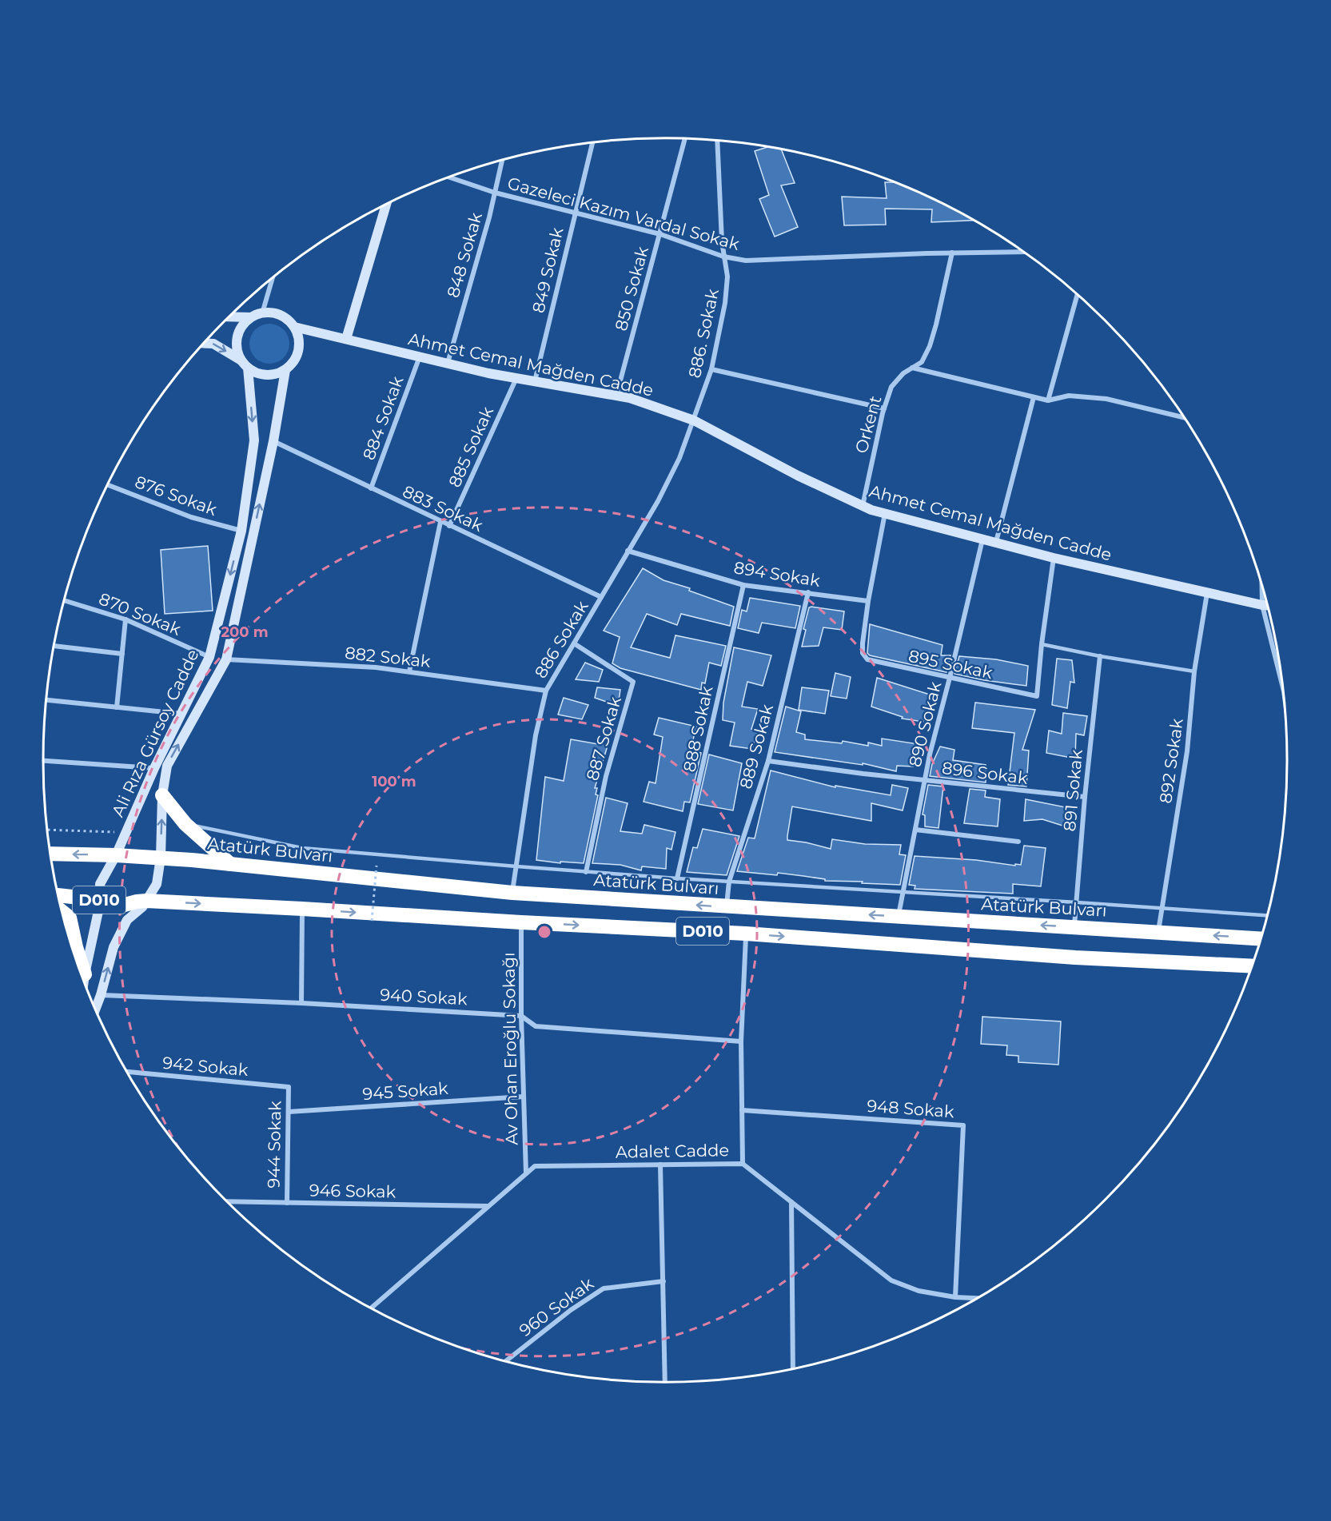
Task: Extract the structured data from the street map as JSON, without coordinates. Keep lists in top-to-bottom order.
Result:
{
  "streets": {
    "highway": ["Atatürk Bulvarı", "D010"],
    "main road": ["Ahmet Cemal Mağden Cadde", "Ali Rıza Gürsoy Cadde"],
    "street": [
      "Gazeleci Kazım Vardal Sokak",
      "848 Sokak",
      "849 Sokak",
      "850 Sokak",
      "886. Sokak",
      "884 Sokak",
      "Orkent",
      "885 Sokak",
      "876 Sokak",
      "883 Sokak",
      "894 Sokak",
      "870 Sokak",
      "886 Sokak",
      "882 Sokak",
      "895 Sokak",
      "890 Sokak",
      "888 Sokak",
      "887 Sokak",
      "889 Sokak",
      "892 Sokak",
      "896 Sokak",
      "891 Sokak",
      "940 Sokak",
      "Av Ohan Eroğlu Sokağı",
      "942 Sokak",
      "945 Sokak",
      "948 Sokak",
      "944 Sokak",
      "Adalet Cadde",
      "946 Sokak",
      "960 Sokak"
    ]
  },
  "crossings": [
    ["Gazeleci Kazım Vardal Sokak", "848 Sokak"],
    ["Gazeleci Kazım Vardal Sokak", "849 Sokak"],
    ["Gazeleci Kazım Vardal Sokak", "850 Sokak"],
    ["Gazeleci Kazım Vardal Sokak", "886. Sokak"],
    ["Gazeleci Kazım Vardal Sokak", "Orkent"],
    ["848 Sokak", "Ahmet Cemal Mağden Cadde"],
    ["849 Sokak", "Ahmet Cemal Mağden Cadde"],
    ["850 Sokak", "Ahmet Cemal Mağden Cadde"],
    ["886. Sokak", "Ahmet Cemal Mağden Cadde"],
    ["886. Sokak", "886 Sokak"],
    ["Ahmet Cemal Mağden Cadde", "884 Sokak"],
    ["Ahmet Cemal Mağden Cadde", "Orkent"],
    ["Ahmet Cemal Mağden Cadde", "885 Sokak"],
    ["Ahmet Cemal Mağden Cadde", "886 Sokak"],
    ["Ahmet Cemal Mağden Cadde", "895 Sokak"],
    ["Ahmet Cemal Mağden Cadde", "890 Sokak"],
    ["Ahmet Cemal Mağden Cadde", "Ali Rıza Gürsoy Cadde"],
    ["Ahmet Cemal Mağden Cadde", "892 Sokak"],
    ["884 Sokak", "883 Sokak"],
    ["885 Sokak", "883 Sokak"],
    ["876 Sokak", "Ali Rıza Gürsoy Cadde"],
    ["883 Sokak", "886 Sokak"],
    ["883 Sokak", "Ali Rıza Gürsoy Cadde"],
    ["894 Sokak", "886 Sokak"],
    ["894 Sokak", "895 Sokak"],
    ["894 Sokak", "888 Sokak"],
    ["894 Sokak", "889 Sokak"],
    ["870 Sokak", "Ali Rıza Gürsoy Cadde"],
    ["886 Sokak", "882 Sokak"],
    ["886 Sokak", "887 Sokak"],
    ["886 Sokak", "Atatürk Bulvarı"],
    ["882 Sokak", "Ali Rıza Gürsoy Cadde"],
    ["895 Sokak", "890 Sokak"],
    ["890 Sokak", "896 Sokak"],
    ["890 Sokak", "Atatürk Bulvarı"],
    ["Ali Rıza Gürsoy Cadde", "Atatürk Bulvarı"],
    ["Ali Rıza Gürsoy Cadde", "D010"],
    ["Ali Rıza Gürsoy Cadde", "940 Sokak"],
    ["889 Sokak", "896 Sokak"],
    ["889 Sokak", "Atatürk Bulvarı"],
    ["892 Sokak", "Atatürk Bulvarı"],
    ["896 Sokak", "891 Sokak"],
    ["891 Sokak", "Atatürk Bulvarı"],
    ["D010", "Av Ohan Eroğlu Sokağı"],
    ["940 Sokak", "Av Ohan Eroğlu Sokağı"],
    ["Av Ohan Eroğlu Sokağı", "945 Sokak"],
    ["Av Ohan Eroğlu Sokağı", "Adalet Cadde"],
    ["942 Sokak", "944 Sokak"],
    ["945 Sokak", "944 Sokak"],
    ["948 Sokak", "Adalet Cadde"],
    ["944 Sokak", "946 Sokak"],
    ["Adalet Cadde", "946 Sokak"]
  ],
  "rings": ["200 m", "100 m"]
}
